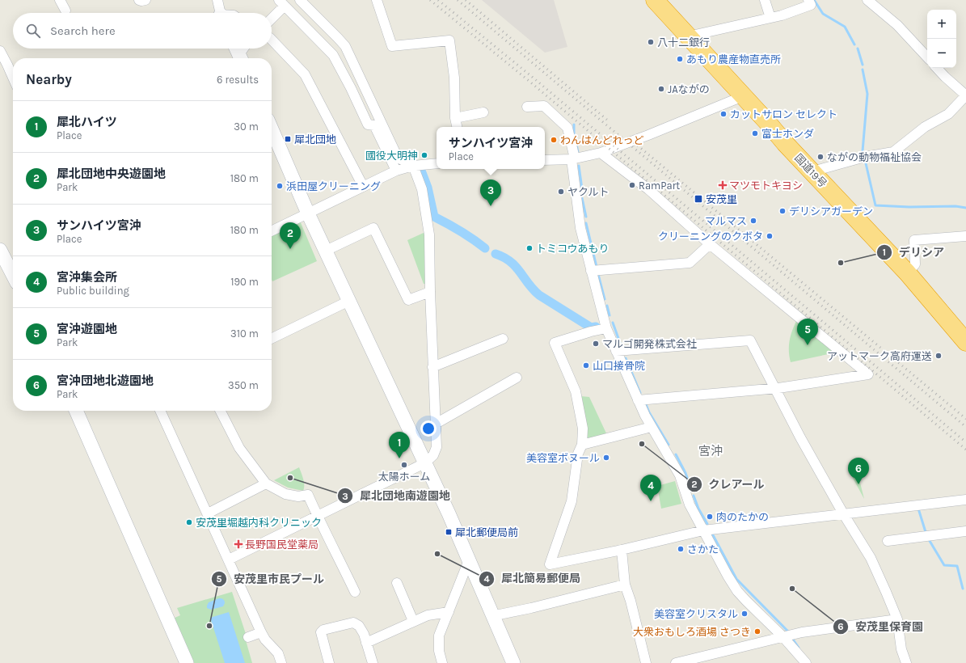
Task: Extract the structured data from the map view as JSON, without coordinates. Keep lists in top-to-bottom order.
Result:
{
  "streets": {
    "highway": ["国道19号"]
  },
  "districts": ["宮沖"],
  "places": {
    "other": [
      "八十二銀行",
      "あもり農産物直売所",
      "JAながの",
      "カットサロン セレクト",
      "富士ホンダ",
      "わんはんどれっど",
      "國役大明神",
      "ながの動物福祉協会",
      "RamPart",
      "浜田屋クリーニング",
      "ヤクルト",
      "デリシアガーデン",
      "マルマス",
      "クリーニングのクボタ",
      "トミコウあもり",
      "デリシア",
      "マルゴ開発株式会社",
      "アットマーク高府運送",
      "山口接骨院",
      "クレアール",
      "美容室ボヌール",
      "太陽ホーム",
      "犀北団地南遊園地",
      "肉のたかの",
      "安茂里堀越内科クリニック",
      "さかた",
      "犀北簡易郵便局",
      "安茂里保育園",
      "美容室クリスタル",
      "安茂里市民プール",
      "大衆おもしろ酒場 さつき"
    ],
    "transit": ["犀北団地", "安茂里", "犀北郵便局前"],
    "health": ["マツモトキヨシ", "長野国民堂薬局"]
  },
  "page": {
    "map_buttons": ["+", "−"],
    "search": "Search here",
    "heading": ["Nearby", "6 results"],
    "list": [
      {
        "mark": "1",
        "name": "犀北ハイツ",
        "note": "Place",
        "value": "30 m"
      },
      {
        "mark": "2",
        "name": "犀北団地中央遊園地",
        "note": "Park",
        "value": "180 m"
      },
      {
        "mark": "3",
        "name": "サンハイツ宮沖",
        "note": "Place",
        "value": "180 m"
      },
      {
        "mark": "4",
        "name": "宮沖集会所",
        "note": "Public building",
        "value": "190 m"
      },
      {
        "mark": "5",
        "name": "宮沖遊園地",
        "note": "Park",
        "value": "310 m"
      },
      {
        "mark": "6",
        "name": "宮沖団地北遊園地",
        "note": "Park",
        "value": "350 m"
      }
    ],
    "popup": ["サンハイツ宮沖", "Place"],
    "pins": [
      "3",
      "2",
      "5",
      "1",
      "6",
      "4"
    ]
  }
}
